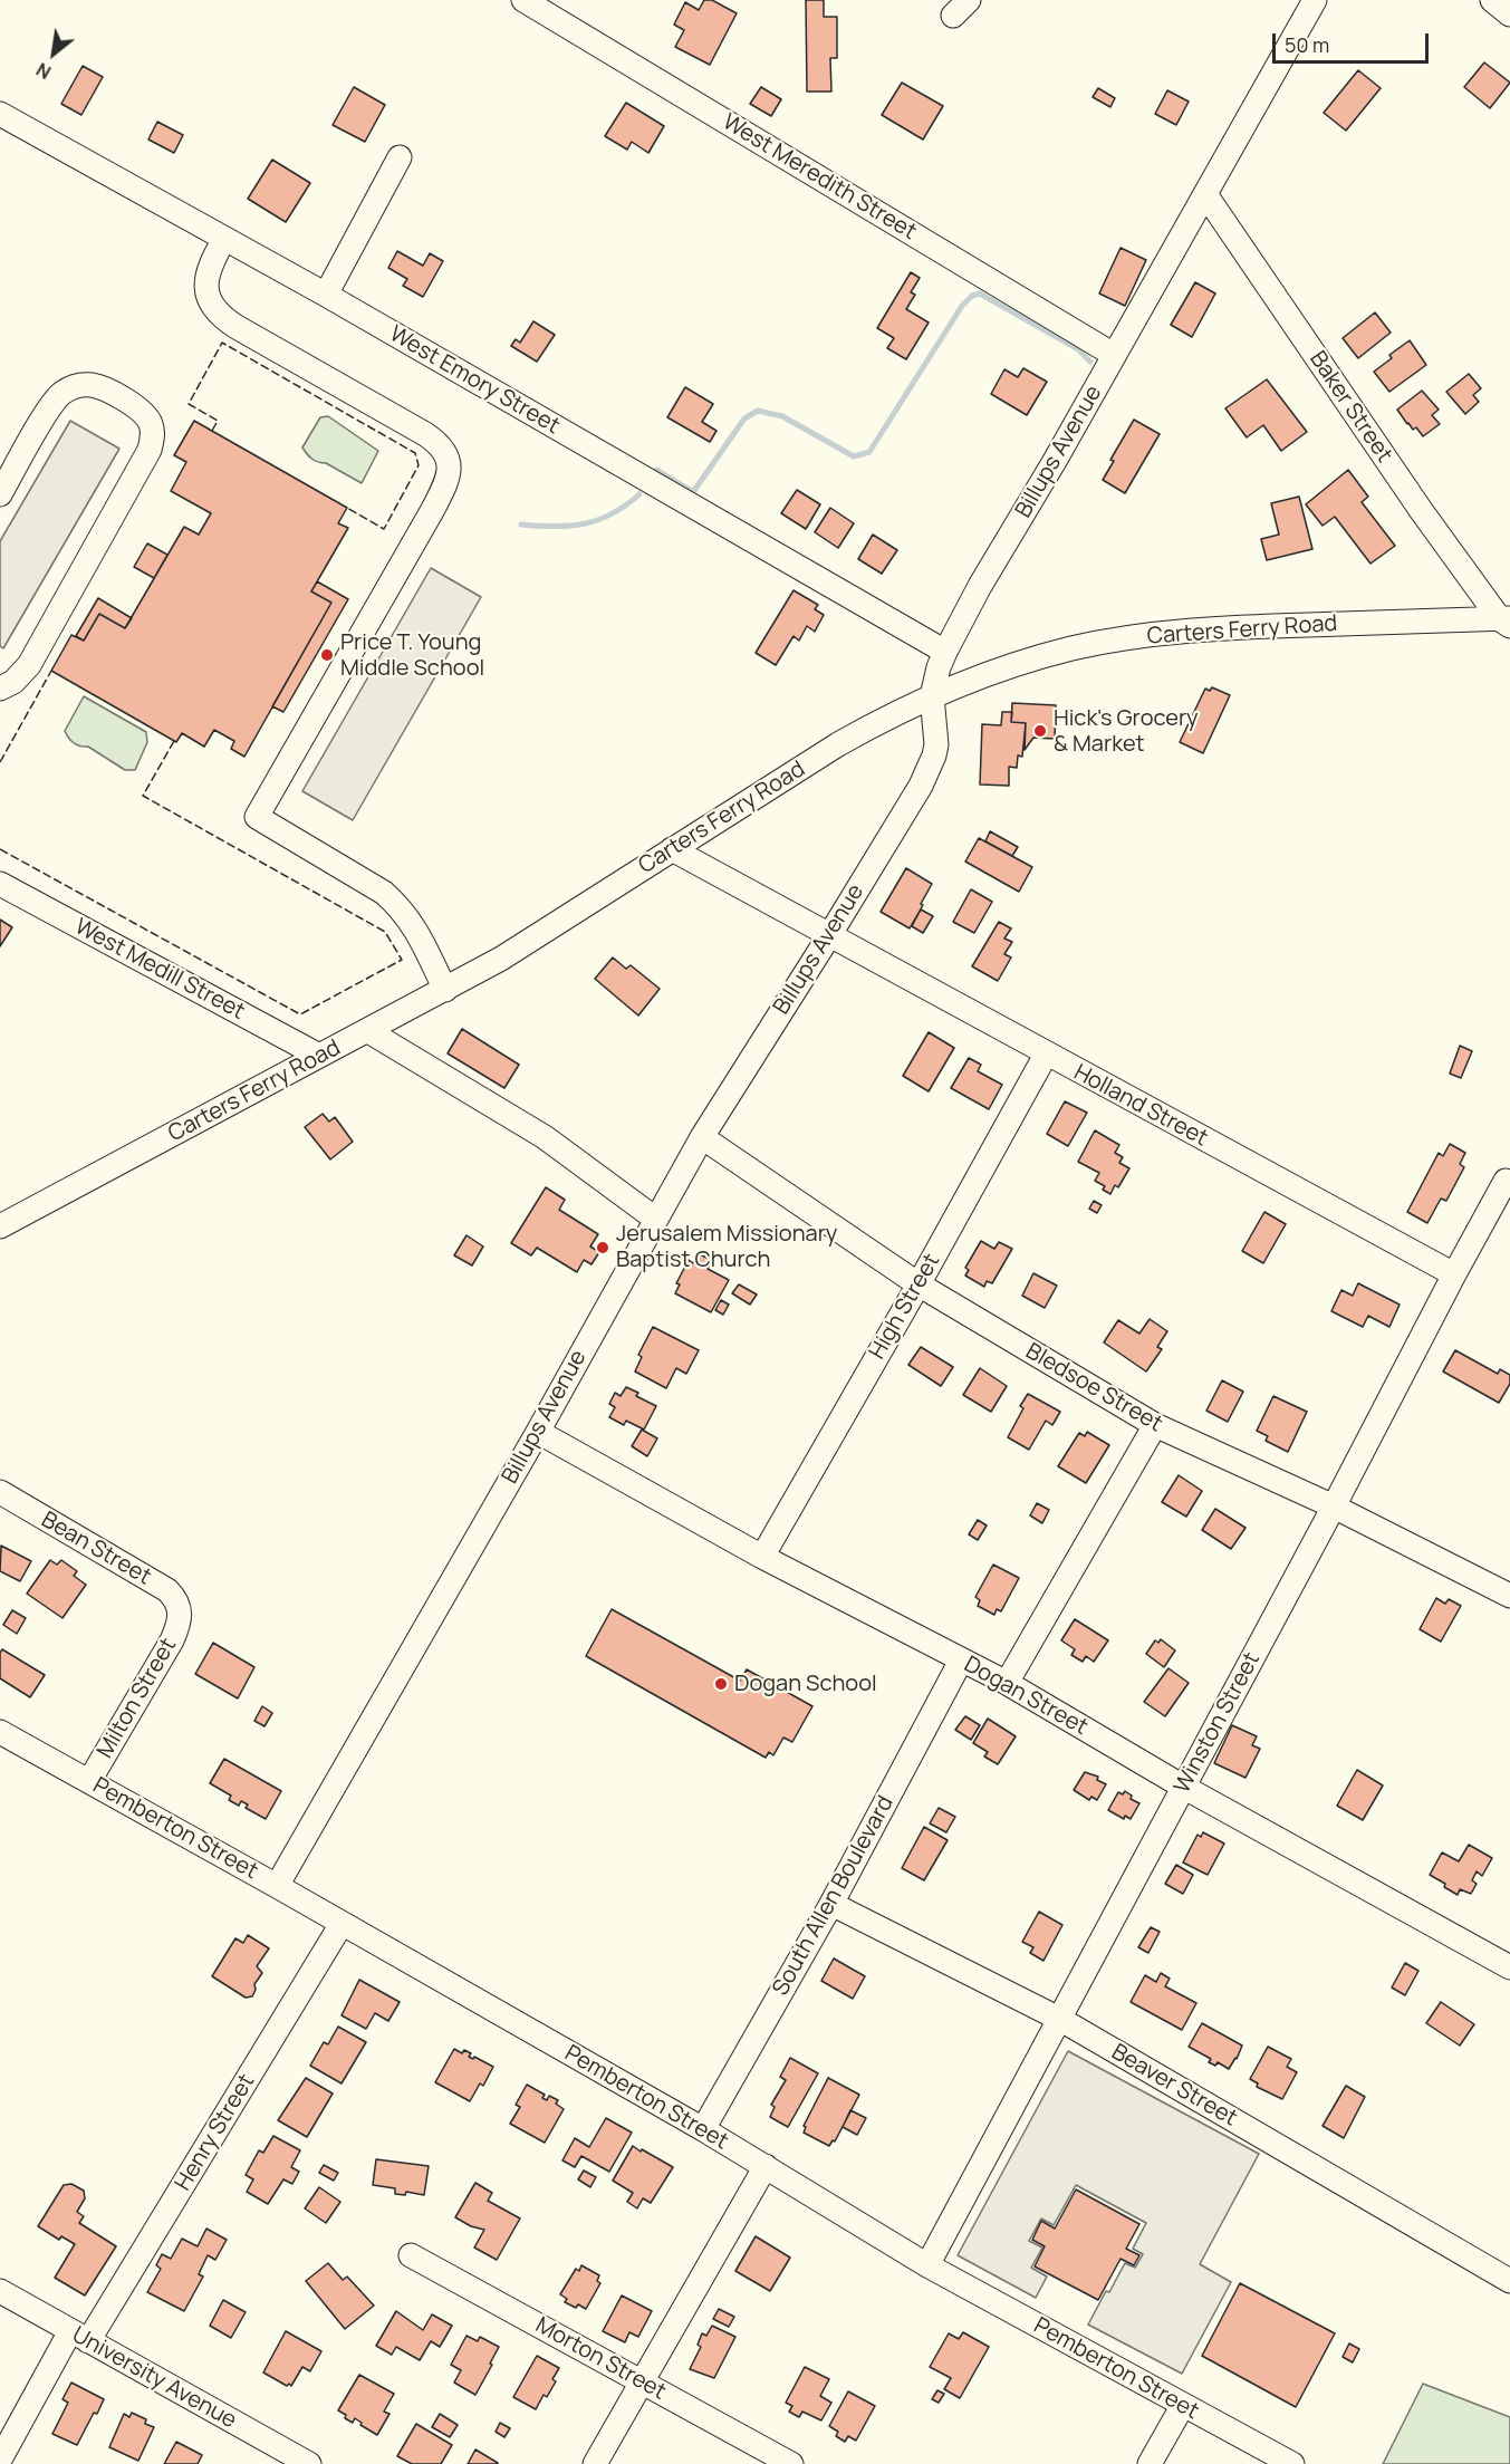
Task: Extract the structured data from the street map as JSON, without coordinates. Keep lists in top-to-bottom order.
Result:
{
  "streets": {
    "street": [
      "West Meredith Street",
      "West Emory Street",
      "Baker Street",
      "Billups Avenue",
      "Carters Ferry Road",
      "West Medill Street",
      "Holland Street",
      "High Street",
      "Bledsoe Street",
      "Bean Street",
      "Dogan Street",
      "Milton Street",
      "Winston Street",
      "Pemberton Street",
      "South Allen Boulevard",
      "Beaver Street",
      "Henry Street",
      "Morton Street",
      "University Avenue"
    ]
  },
  "crossings": [
    ["West Meredith Street", "Billups Avenue"],
    ["West Emory Street", "Billups Avenue"],
    ["Baker Street", "Billups Avenue"],
    ["Baker Street", "Carters Ferry Road"],
    ["Billups Avenue", "Carters Ferry Road"],
    ["Billups Avenue", "Holland Street"],
    ["Billups Avenue", "Bledsoe Street"],
    ["Billups Avenue", "Dogan Street"],
    ["Billups Avenue", "Pemberton Street"],
    ["Carters Ferry Road", "West Medill Street"],
    ["Carters Ferry Road", "Holland Street"],
    ["Holland Street", "High Street"],
    ["Holland Street", "Winston Street"],
    ["High Street", "Bledsoe Street"],
    ["High Street", "Dogan Street"],
    ["Bledsoe Street", "Winston Street"],
    ["Bean Street", "Milton Street"],
    ["Dogan Street", "Winston Street"],
    ["Dogan Street", "South Allen Boulevard"],
    ["Milton Street", "Pemberton Street"],
    ["Winston Street", "Pemberton Street"],
    ["Winston Street", "Beaver Street"],
    ["Pemberton Street", "South Allen Boulevard"],
    ["Pemberton Street", "Henry Street"],
    ["South Allen Boulevard", "Beaver Street"],
    ["Henry Street", "University Avenue"]
  ],
  "places": [
    "Price T. Young Middle School",
    "Hick's Grocery & Market",
    "Jerusalem Missionary Baptist Church",
    "Dogan School"
  ],
  "scale_bar": "50 m",
  "north": "bottom left"
}
